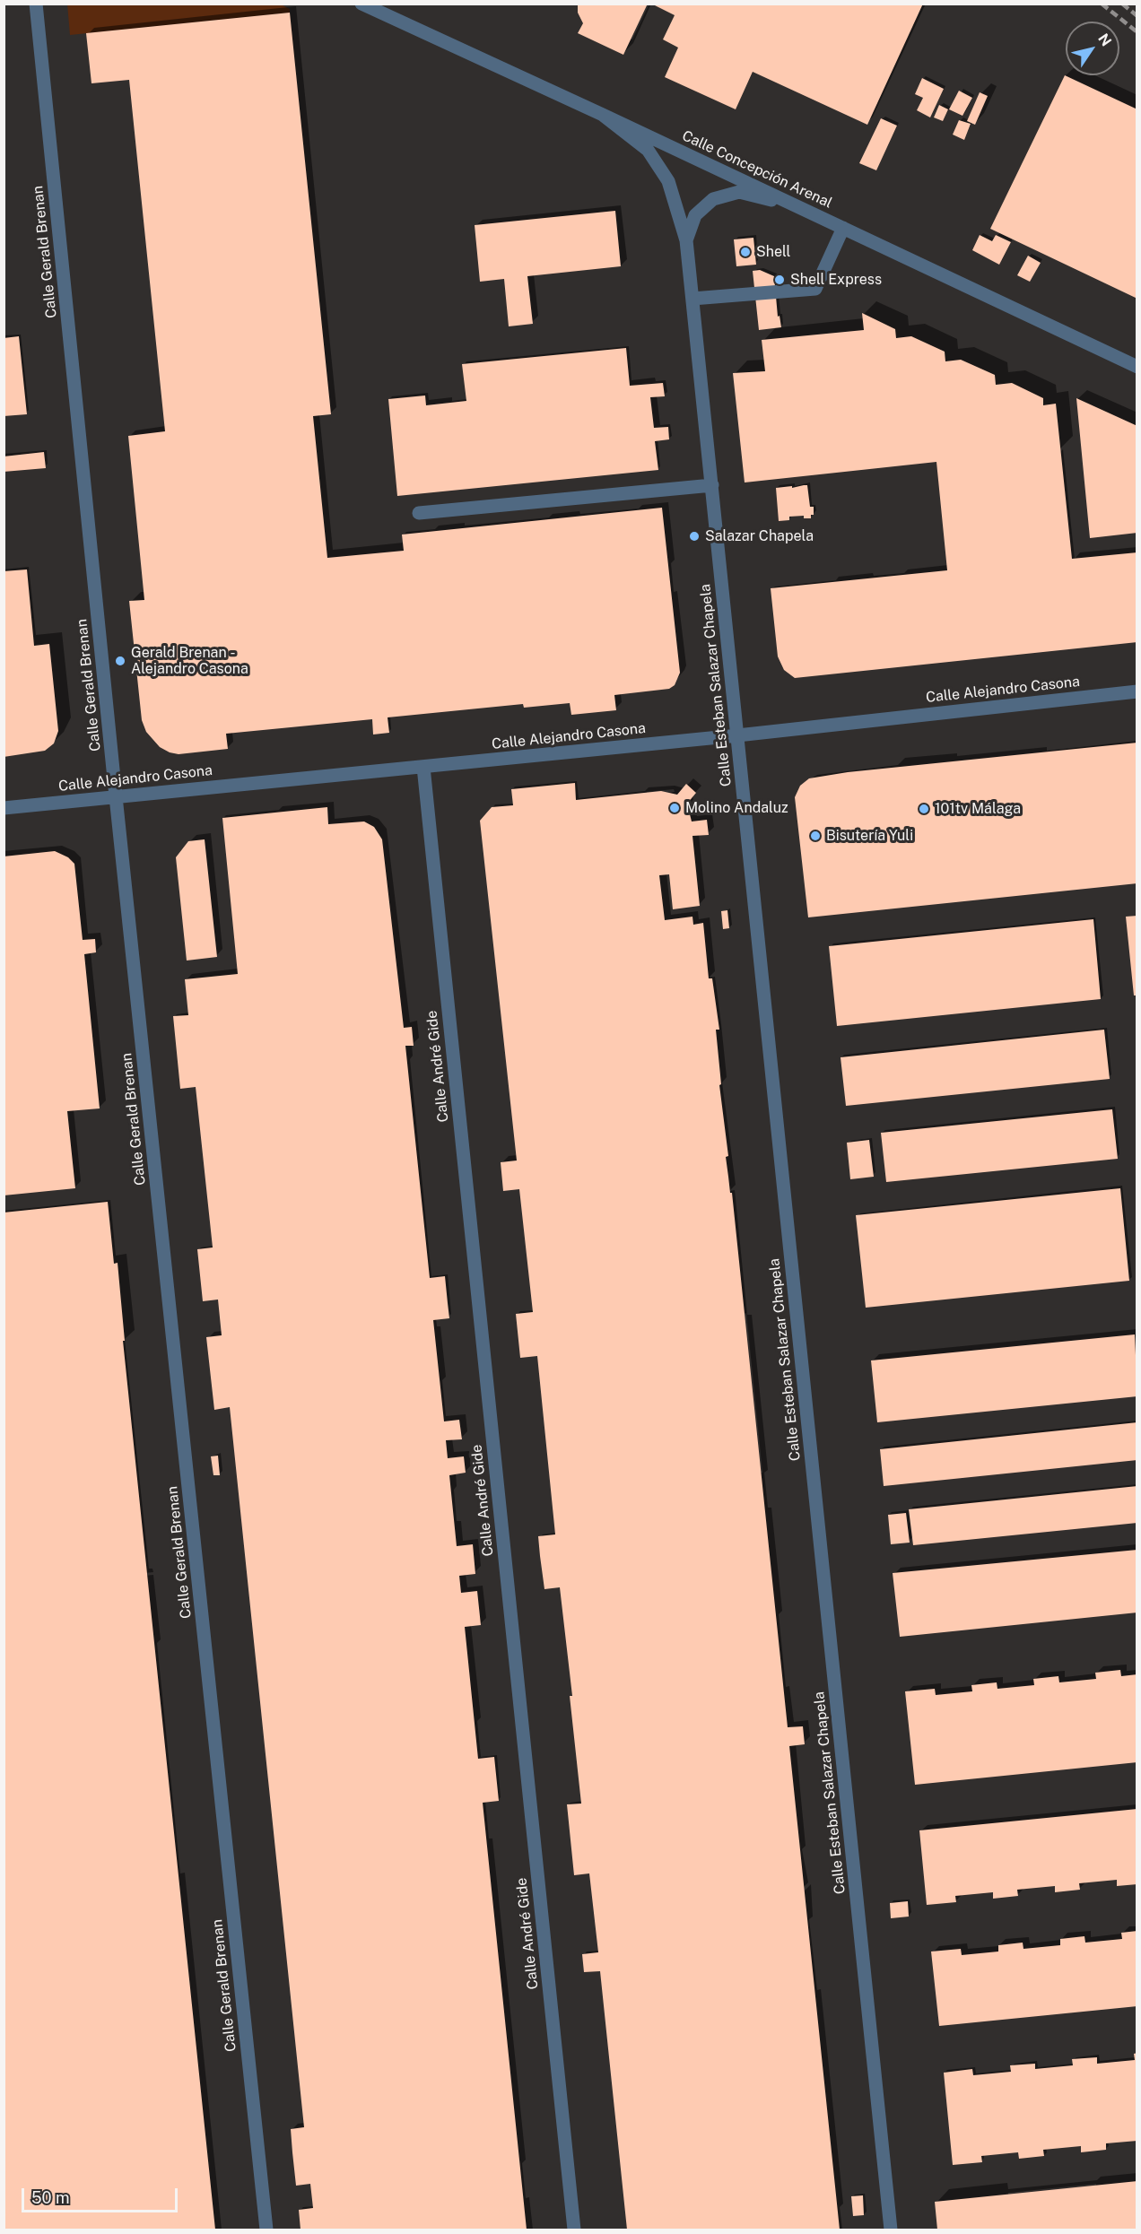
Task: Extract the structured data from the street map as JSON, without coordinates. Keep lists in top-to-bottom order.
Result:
{
  "streets": {
    "street": [
      "Calle Concepción Arenal",
      "Calle Gerald Brenan",
      "Calle Esteban Salazar Chapela",
      "Calle Alejandro Casona",
      "Calle André Gide"
    ]
  },
  "crossings": [
    ["Calle Concepción Arenal", "Calle Esteban Salazar Chapela"],
    ["Calle Gerald Brenan", "Calle Alejandro Casona"],
    ["Calle Esteban Salazar Chapela", "Calle Alejandro Casona"],
    ["Calle Alejandro Casona", "Calle André Gide"]
  ],
  "places": [
    "Shell",
    "Shell Express",
    "Salazar Chapela",
    "Gerald Brenan - Alejandro Casona",
    "Molino Andaluz",
    "101tv Málaga",
    "Bisutería Yuli"
  ],
  "scale_bar": "50 m",
  "north": "top right"
}
